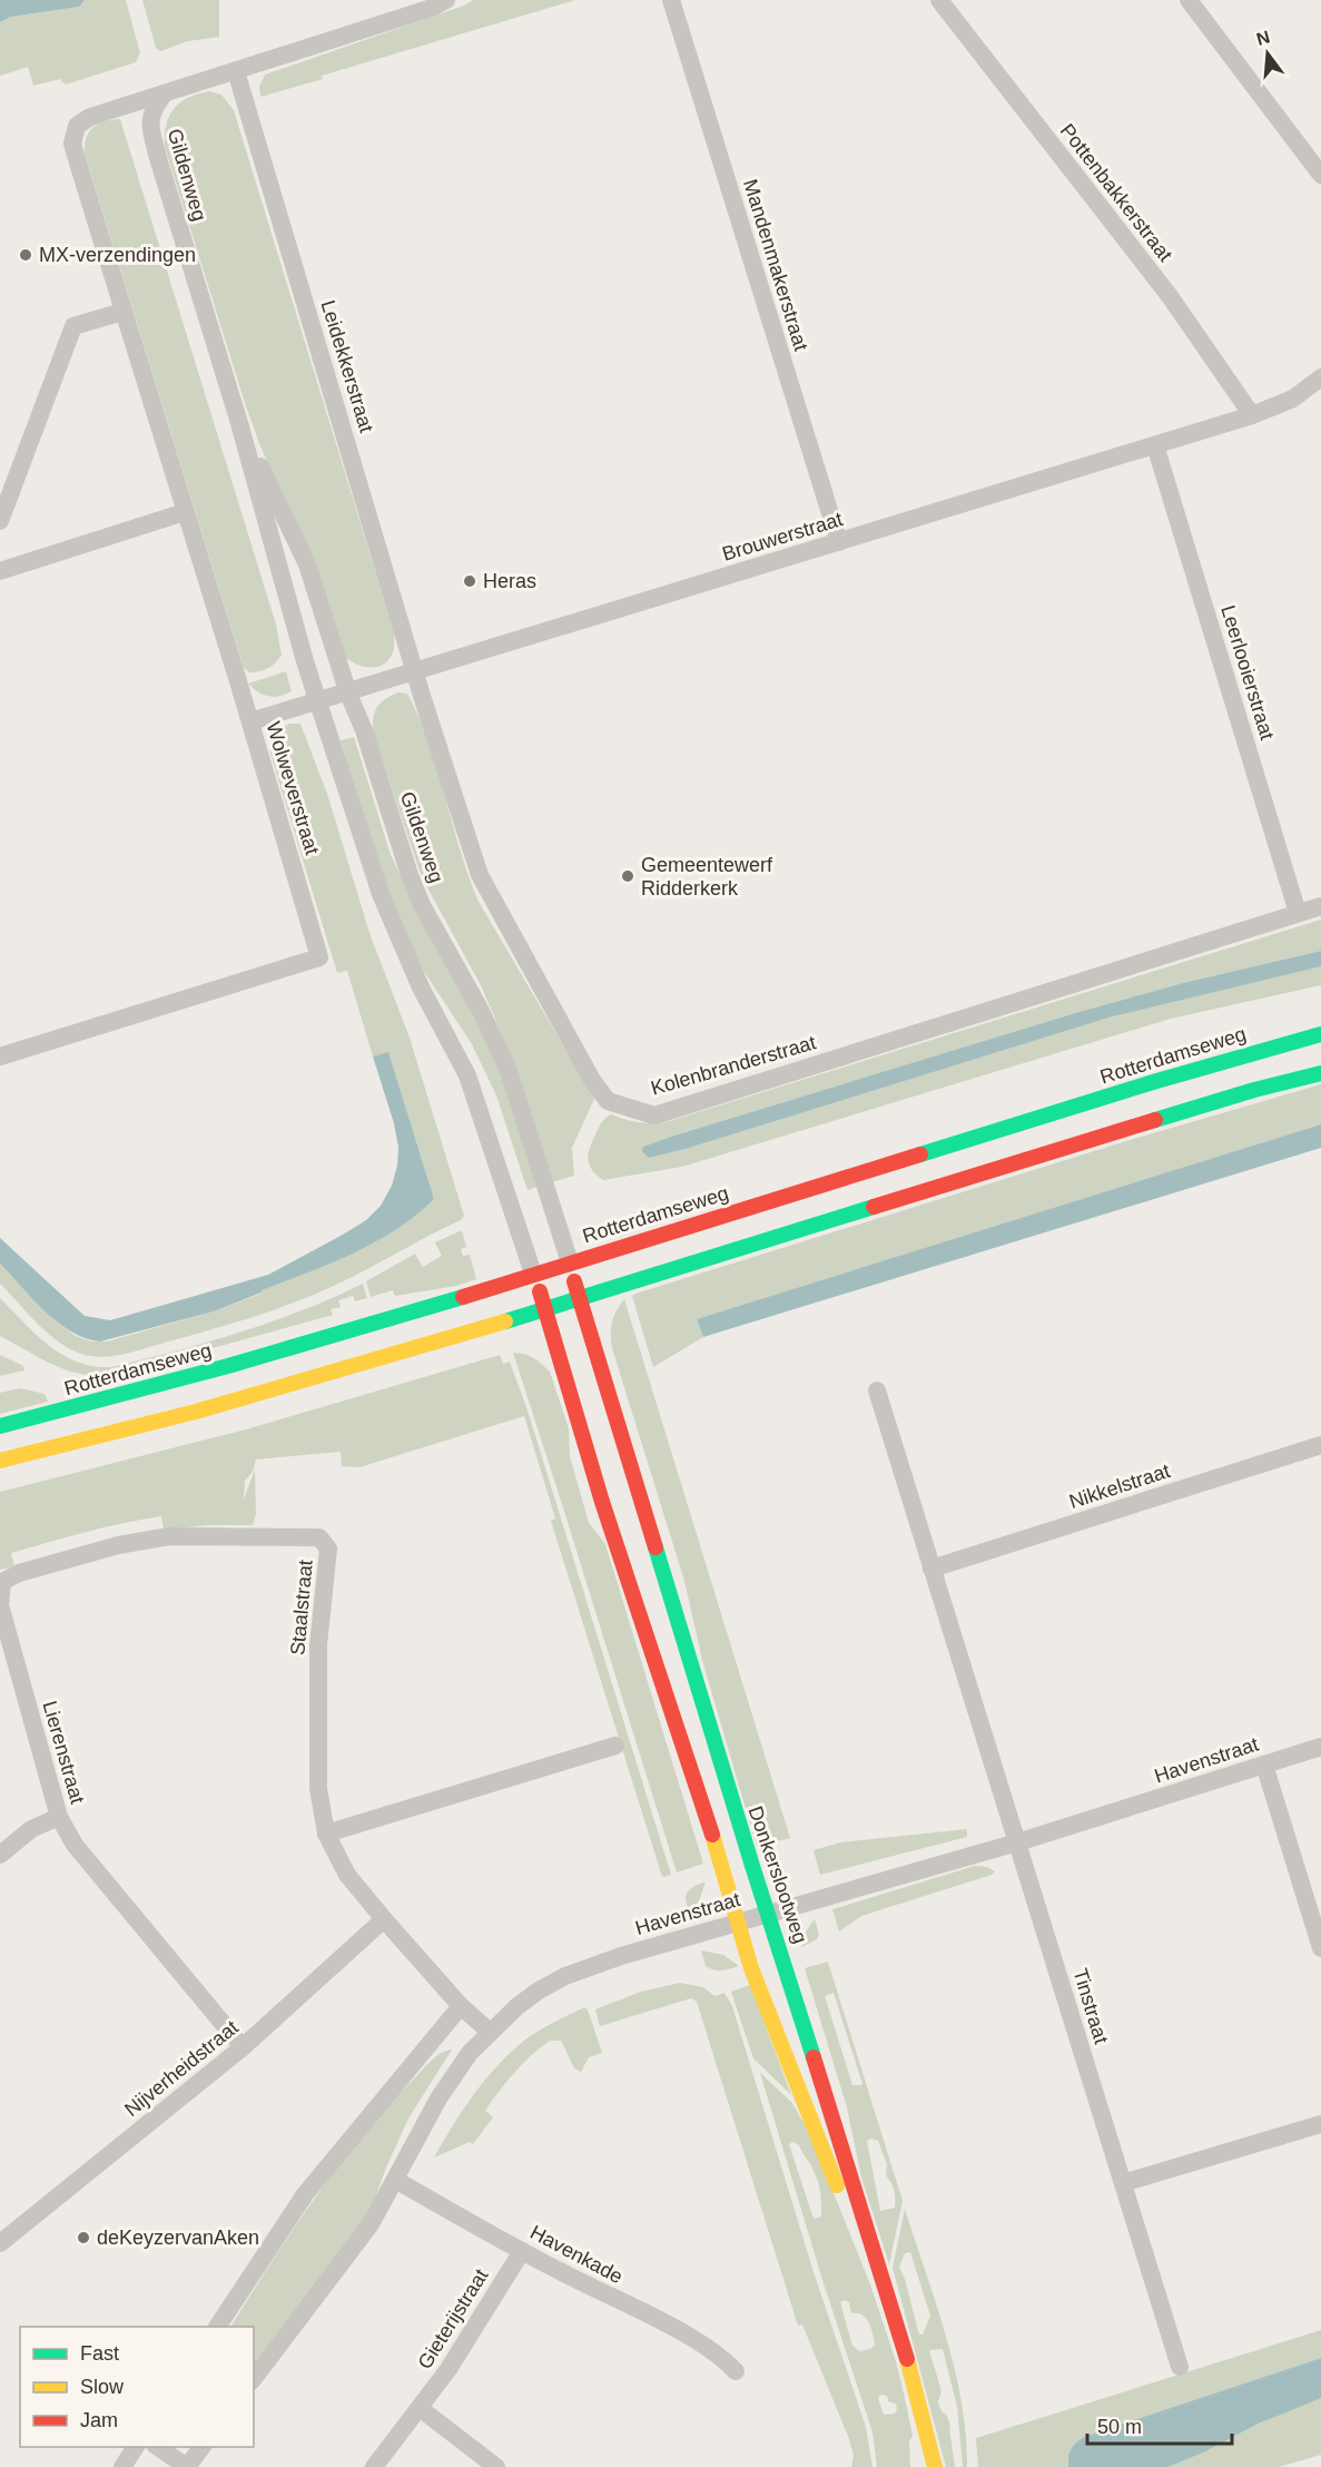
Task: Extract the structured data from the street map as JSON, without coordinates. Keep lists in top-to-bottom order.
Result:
{
  "streets": {
    "main road": ["Rotterdamseweg", "Donkerslootweg"],
    "street": [
      "Gildenweg",
      "Pottenbakkerstraat",
      "Mandenmakerstraat",
      "Leidekkerstraat",
      "Brouwerstraat",
      "Leerlooierstraat",
      "Wolweverstraat",
      "Kolenbranderstraat",
      "Nikkelstraat",
      "Staalstraat",
      "Lierenstraat",
      "Havenstraat",
      "Tinstraat",
      "Nijverheidstraat",
      "Havenkade",
      "Gieterijstraat"
    ]
  },
  "crossings": [
    ["Gildenweg", "Brouwerstraat"],
    ["Gildenweg", "Wolweverstraat"],
    ["Gildenweg", "Rotterdamseweg"],
    ["Gildenweg", "Donkerslootweg"],
    ["Pottenbakkerstraat", "Brouwerstraat"],
    ["Mandenmakerstraat", "Brouwerstraat"],
    ["Leidekkerstraat", "Brouwerstraat"],
    ["Leidekkerstraat", "Wolweverstraat"],
    ["Leidekkerstraat", "Kolenbranderstraat"],
    ["Brouwerstraat", "Leerlooierstraat"],
    ["Brouwerstraat", "Wolweverstraat"],
    ["Brouwerstraat", "Kolenbranderstraat"],
    ["Leerlooierstraat", "Kolenbranderstraat"],
    ["Rotterdamseweg", "Donkerslootweg"],
    ["Staalstraat", "Lierenstraat"],
    ["Staalstraat", "Havenstraat"],
    ["Staalstraat", "Nijverheidstraat"],
    ["Lierenstraat", "Nijverheidstraat"],
    ["Havenstraat", "Donkerslootweg"],
    ["Havenstraat", "Tinstraat"],
    ["Havenstraat", "Havenkade"],
    ["Havenkade", "Gieterijstraat"]
  ],
  "places": [
    "MX-verzendingen",
    "Heras",
    "Gemeentewerf Ridderkerk",
    "deKeyzervanAken"
  ],
  "legend": ["Fast", "Slow", "Jam"],
  "scale_bar": "50 m",
  "north": "top"
}
